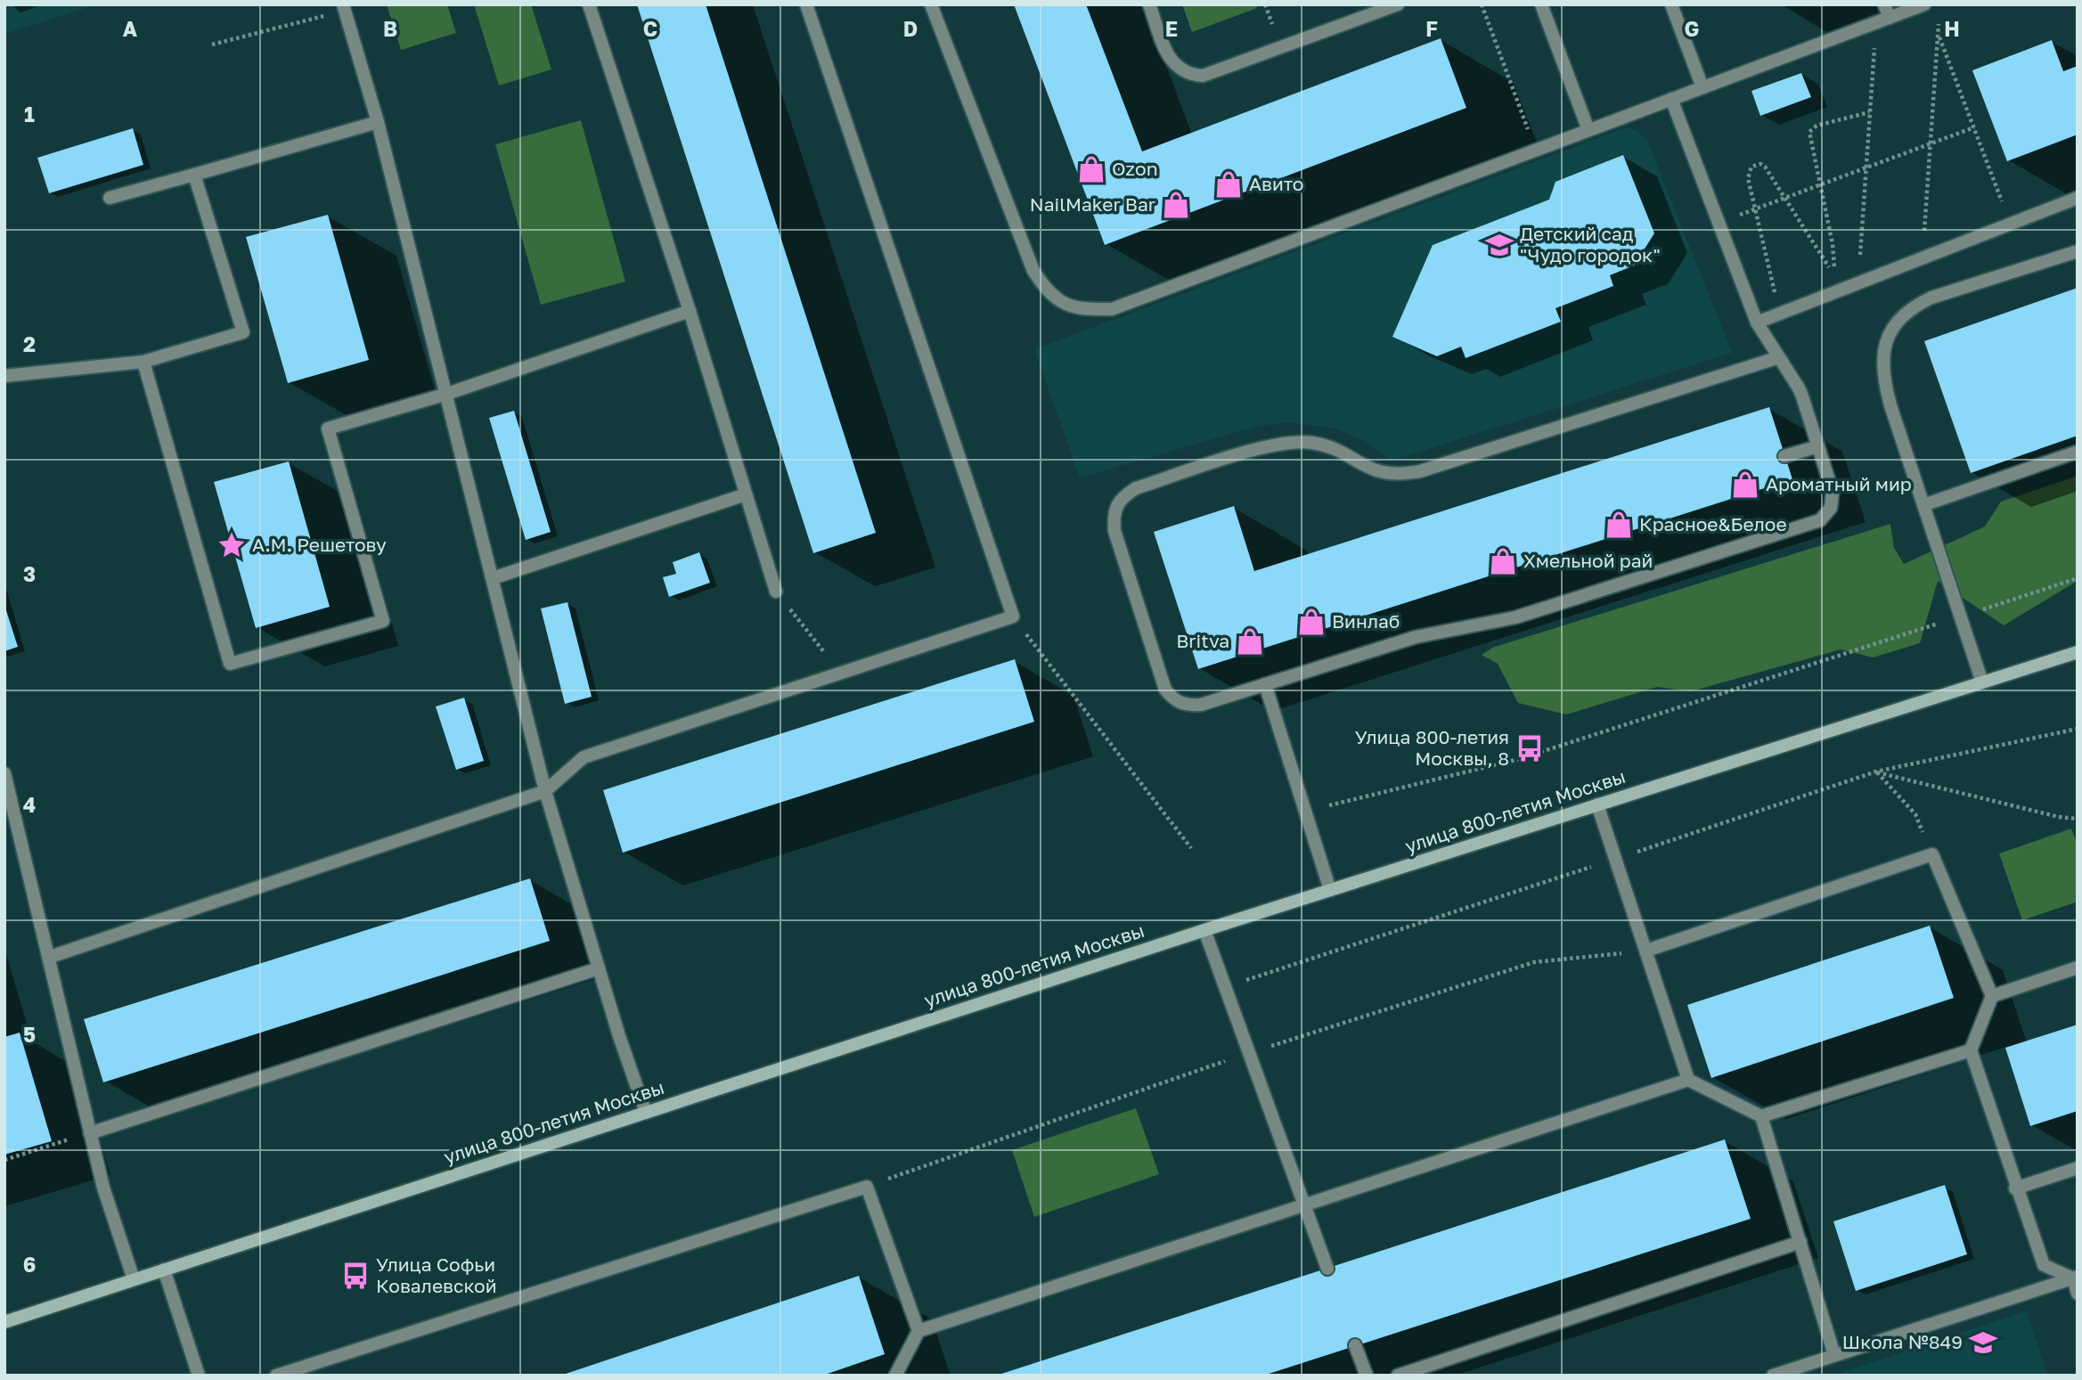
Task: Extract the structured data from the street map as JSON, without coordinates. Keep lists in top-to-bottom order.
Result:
{
  "streets": {
    "main road": ["улица 800-летия Москвы"]
  },
  "places": {
    "shop": [
      "Ozon",
      "Авито",
      "NailMaker Bar",
      "Ароматный мир",
      "Красное&Белое",
      "Хмельной рай",
      "Винлаб",
      "Britva"
    ],
    "school or university": ["Детский сад \"Чудо городок\"", "Школа №849"],
    "place": ["А.М. Решетову"],
    "bus stop": ["Улица 800-летия Москвы, 8", "Улица Софьи Ковалевской"]
  },
  "grid": {
    "columns": [
      "A",
      "B",
      "C",
      "D",
      "E",
      "F",
      "G",
      "H"
    ],
    "rows": [
      "1",
      "2",
      "3",
      "4",
      "5",
      "6"
    ]
  }
}
